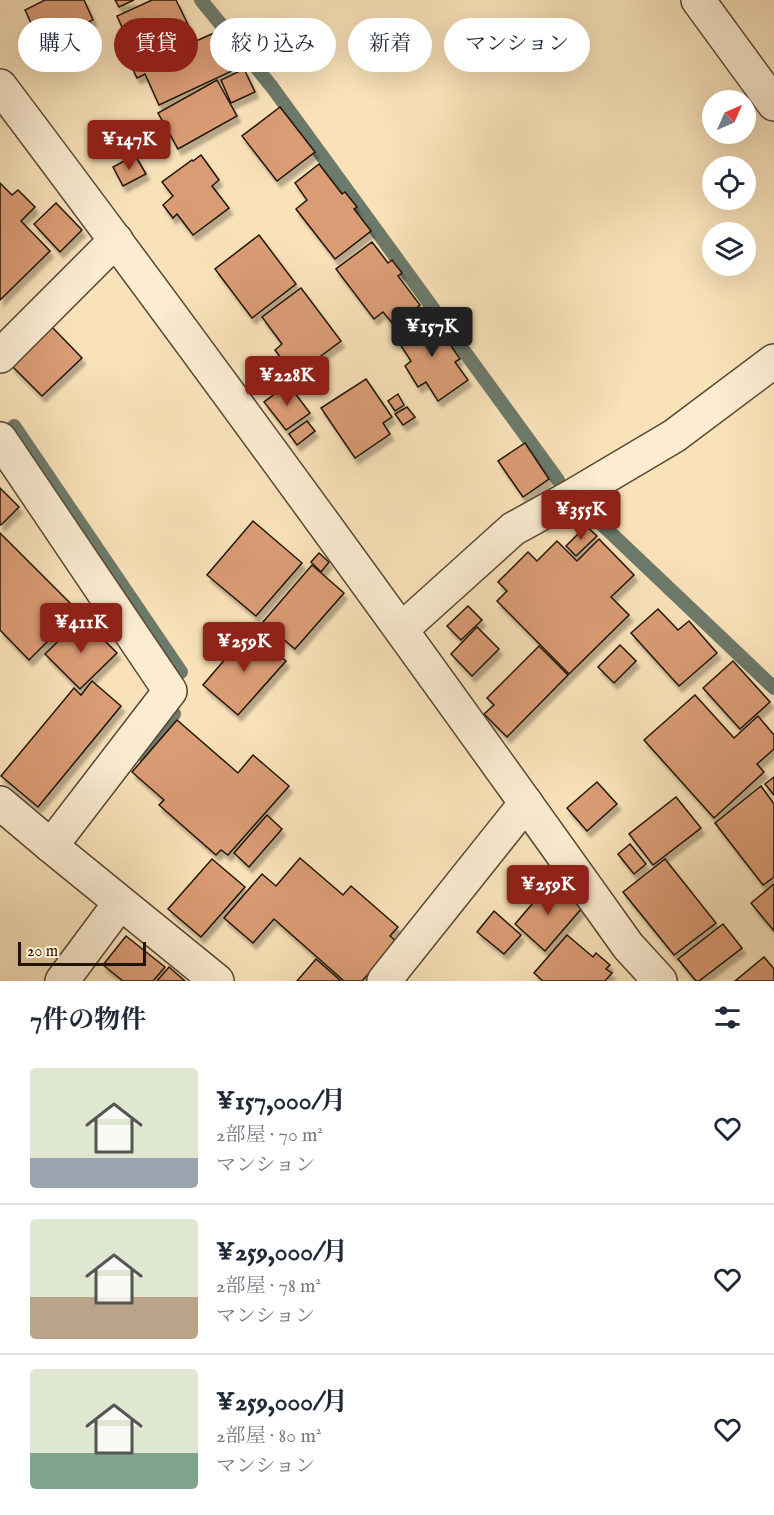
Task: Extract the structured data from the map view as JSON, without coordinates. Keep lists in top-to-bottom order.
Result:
{
  "scale_bar": "20 m",
  "north": "top right",
  "page": {
    "chip": [
      "購入",
      "賃貸",
      "絞り込み",
      "新着",
      "マンション"
    ],
    "price": [
      "¥147K",
      "¥157K",
      "¥228K",
      "¥355K",
      "¥411K",
      "¥259K",
      "¥259K"
    ],
    "scale": "20 m",
    "heading": "7件の物件",
    "list": [
      {
        "name": "¥157,000/月",
        "note": "2部屋 · 70 m² · マンション"
      },
      {
        "name": "¥259,000/月",
        "note": "2部屋 · 78 m² · マンション"
      },
      {
        "name": "¥259,000/月",
        "note": "2部屋 · 80 m² · マンション"
      }
    ]
  }
}
